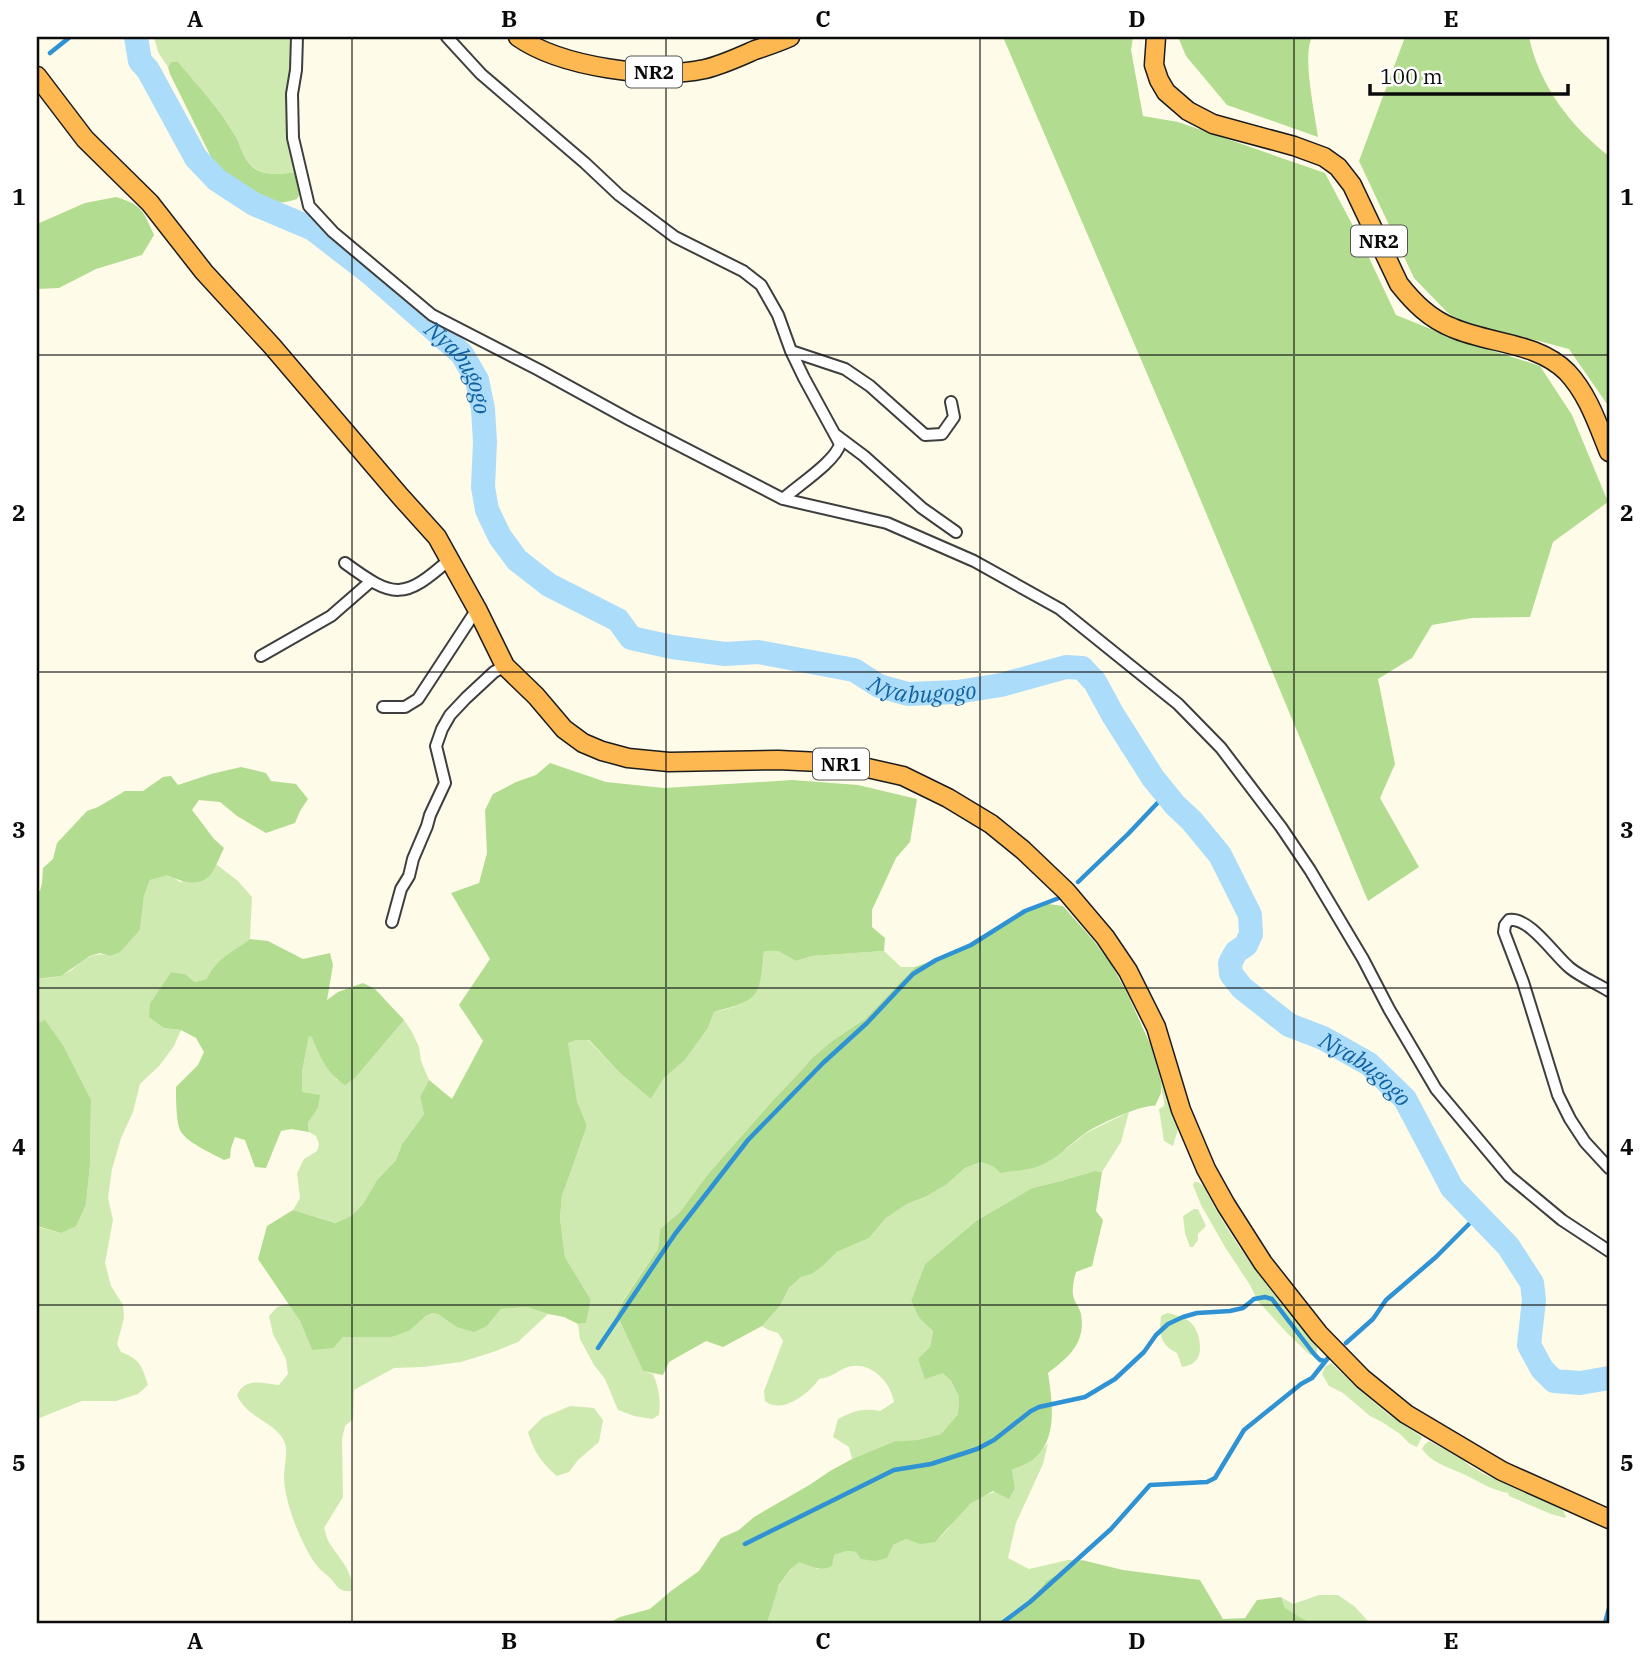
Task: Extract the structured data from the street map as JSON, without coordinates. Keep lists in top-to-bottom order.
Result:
{
  "streets": {
    "highway": ["NR2", "NR1"]
  },
  "water": ["Nyabugogo"],
  "scale_bar": "100 m",
  "grid": {
    "columns": [
      "A",
      "B",
      "C",
      "D",
      "E"
    ],
    "rows": [
      "1",
      "2",
      "3",
      "4",
      "5"
    ]
  }
}
